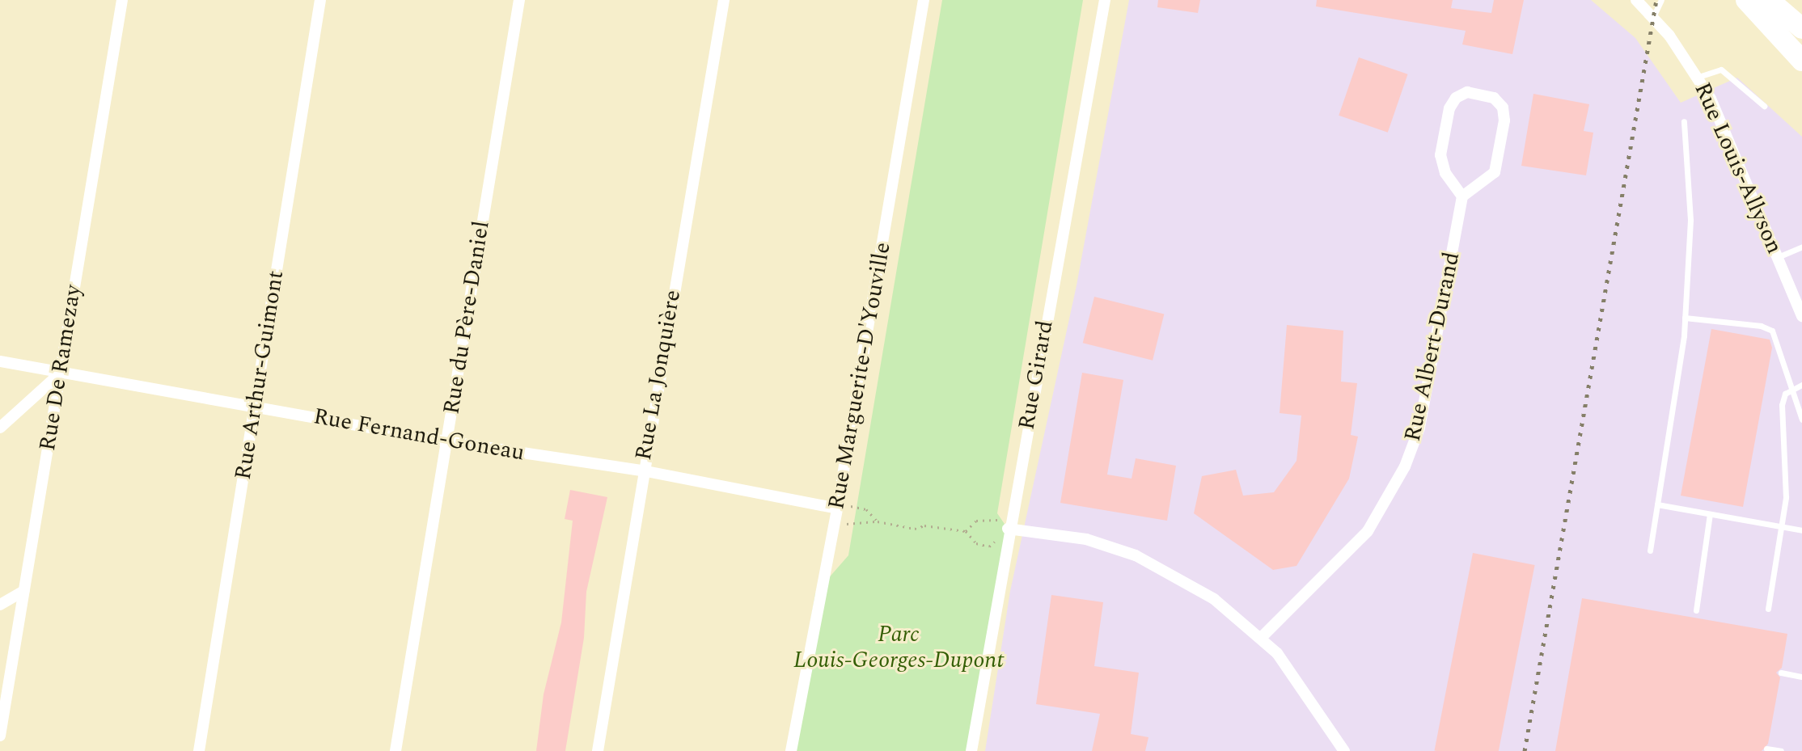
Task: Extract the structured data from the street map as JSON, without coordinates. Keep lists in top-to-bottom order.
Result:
{
  "streets": {
    "street": [
      "Rue Louis-Allyson",
      "Rue du Père-Daniel",
      "Rue Albert-Durand",
      "Rue De Ramezay",
      "Rue Arthur-Guimont",
      "Rue La Jonquière",
      "Rue Girard",
      "Rue Marguerite-D'Youville",
      "Rue Fernand-Goneau"
    ]
  },
  "crossings": [
    ["Rue du Père-Daniel", "Rue Fernand-Goneau"],
    ["Rue De Ramezay", "Rue Fernand-Goneau"],
    ["Rue Arthur-Guimont", "Rue Fernand-Goneau"],
    ["Rue La Jonquière", "Rue Fernand-Goneau"],
    ["Rue Marguerite-D'Youville", "Rue Fernand-Goneau"]
  ],
  "parks": ["Parc Louis-Georges-Dupont"]
}
